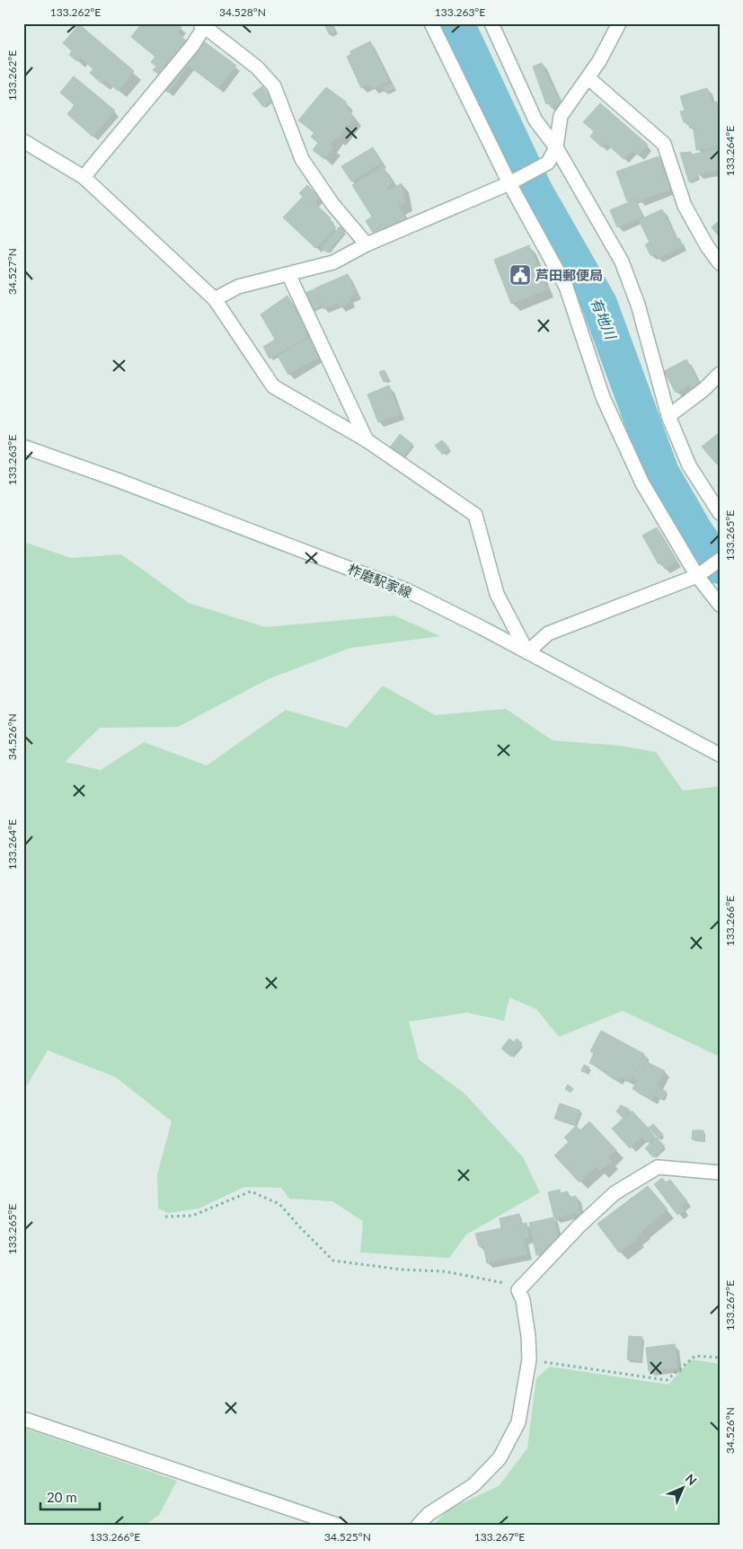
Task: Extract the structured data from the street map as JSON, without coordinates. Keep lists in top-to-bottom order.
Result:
{
  "streets": {
    "street": ["柞磨駅家線"]
  },
  "water": ["有地川"],
  "places": {
    "public building": ["芦田郵便局"]
  },
  "scale_bar": "20 m",
  "north": "top right",
  "coordinates": [
    "133.262°E",
    "34.528°N",
    "133.263°E",
    "133.264°E",
    "34.527°N",
    "133.265°E",
    "34.526°N",
    "133.266°E",
    "133.267°E",
    "34.525°N"
  ]
}
